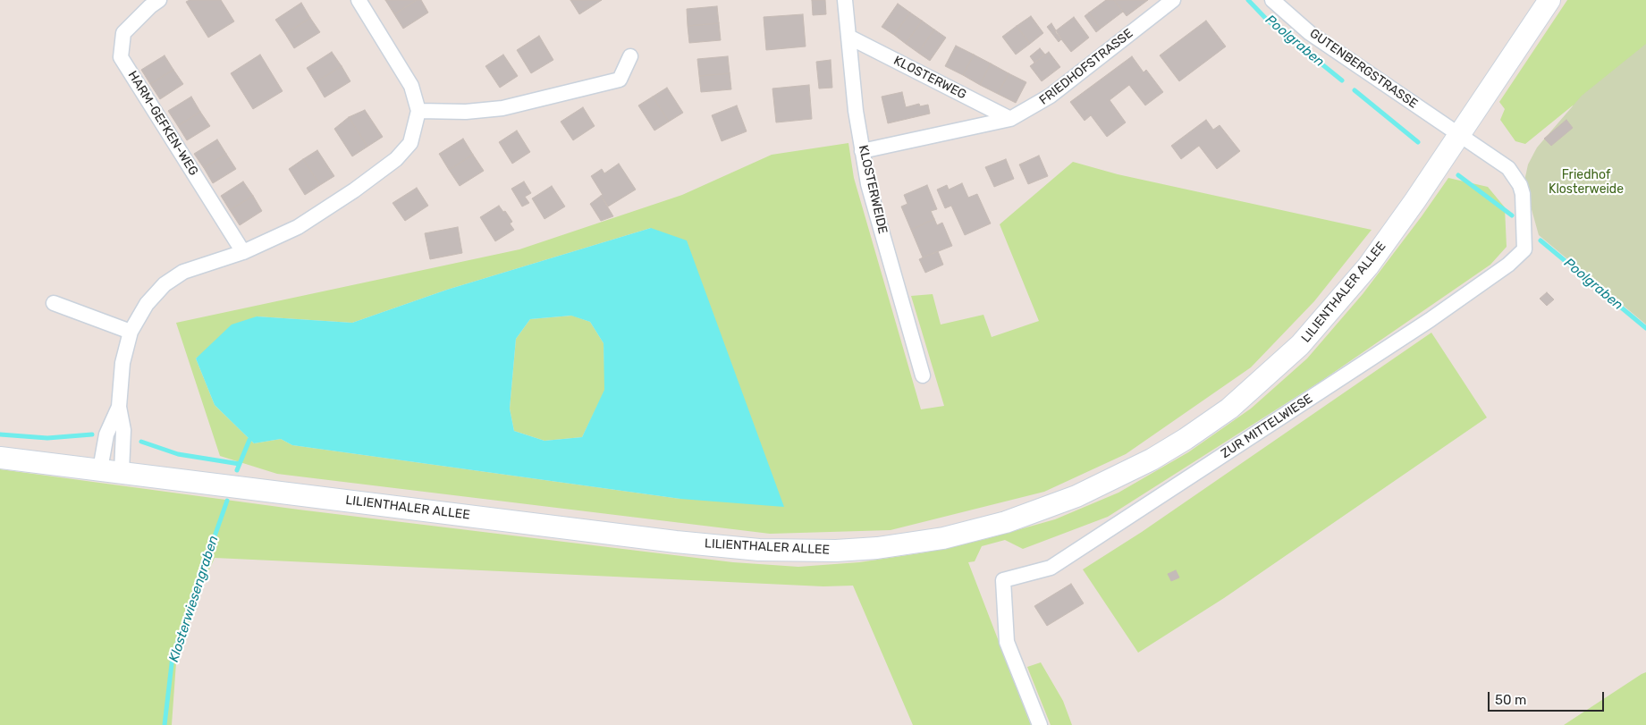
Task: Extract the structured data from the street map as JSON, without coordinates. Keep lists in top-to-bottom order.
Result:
{
  "streets": {
    "main road": ["LILIENTHALER ALLEE"],
    "street": [
      "FRIEDHOFSTRASSE",
      "GUTENBERGSTRASSE",
      "KLOSTERWEG",
      "HARM-GEFKEN-WEG",
      "KLOSTERWEIDE",
      "ZUR MITTELWIESE"
    ]
  },
  "crossings": [
    ["FRIEDHOFSTRASSE", "KLOSTERWEG"],
    ["FRIEDHOFSTRASSE", "KLOSTERWEIDE"],
    ["GUTENBERGSTRASSE", "LILIENTHALER ALLEE"],
    ["GUTENBERGSTRASSE", "ZUR MITTELWIESE"],
    ["KLOSTERWEG", "KLOSTERWEIDE"],
    ["LILIENTHALER ALLEE", "ZUR MITTELWIESE"]
  ],
  "water": ["Poolgraben", "Klosterwiesengraben"],
  "parks": ["Friedhof Klosterweide"],
  "scale_bar": "50 m"
}
